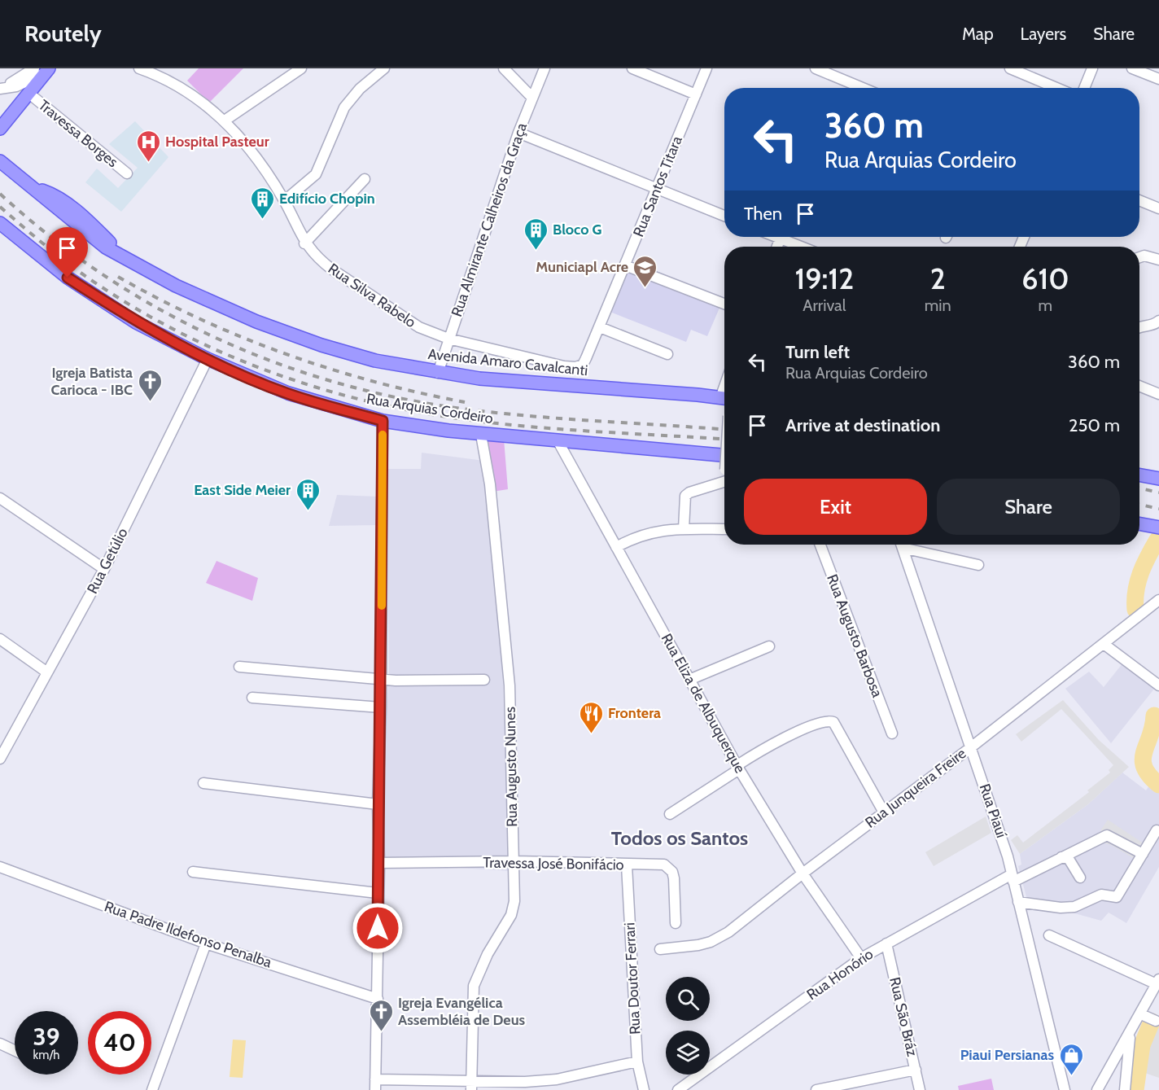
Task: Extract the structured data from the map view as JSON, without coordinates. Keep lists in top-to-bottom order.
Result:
{
  "streets": {
    "main road": ["Avenida Amaro Cavalcanti", "Rua Arquias Cordeiro"],
    "street": [
      "Travessa Borges",
      "Rua Santos Titara",
      "Rua Almirante Calheiros da Graça",
      "Rua Silva Rabelo",
      "Rua Getúlio",
      "Rua Augusto Barbosa",
      "Rua Eliza de Albuquerque",
      "Rua Augusto Nunes",
      "Rua Junqueira Freire",
      "Rua Piauí",
      "Travessa José Bonifácio",
      "Rua Padre Ildefonso Penalba",
      "Rua Honório",
      "Rua Doutor Ferrari",
      "Rua São Bráz"
    ]
  },
  "crossings": [
    ["Rua Santos Titara", "Rua Silva Rabelo"],
    ["Rua Almirante Calheiros da Graça", "Rua Silva Rabelo"],
    ["Rua Almirante Calheiros da Graça", "Avenida Amaro Cavalcanti"],
    ["Rua Arquias Cordeiro", "Rua Getúlio"],
    ["Rua Arquias Cordeiro", "Rua Eliza de Albuquerque"],
    ["Rua Arquias Cordeiro", "Rua Augusto Nunes"],
    ["Rua Eliza de Albuquerque", "Rua Junqueira Freire"],
    ["Rua Eliza de Albuquerque", "Rua Honório"],
    ["Rua Augusto Nunes", "Travessa José Bonifácio"],
    ["Rua Junqueira Freire", "Rua Piauí"],
    ["Rua Piauí", "Rua Honório"],
    ["Travessa José Bonifácio", "Rua Doutor Ferrari"],
    ["Rua Honório", "Rua São Bráz"]
  ],
  "districts": ["Todos os Santos"],
  "places": {
    "hospital": ["Hospital Pasteur"],
    "building": ["Edifício Chopin", "Bloco G", "East Side Meier"],
    "school or university": ["Municiapl Acre"],
    "church": ["Igreja Batista Carioca - IBC", "Igreja Evangélica Assembléia de Deus"],
    "restaurant": ["Frontera"],
    "shop": ["Piaui Persianas"]
  },
  "page": {
    "header": "Routely",
    "nav": ["Map", "Layers", "Share"],
    "turn": ["360 m", "Rua Arquias Cordeiro"],
    "then": "Then",
    "eta": [
      "19:12",
      "Arrival",
      "2",
      "min",
      "610",
      "m"
    ],
    "list": [
      {
        "name": "Turn left",
        "note": "Rua Arquias Cordeiro",
        "value": "360 m"
      },
      {
        "name": "Arrive at destination",
        "value": "250 m"
      }
    ],
    "buttons": ["Exit", "Share"],
    "speed": "39 km/h",
    "limit": "40"
  }
}
